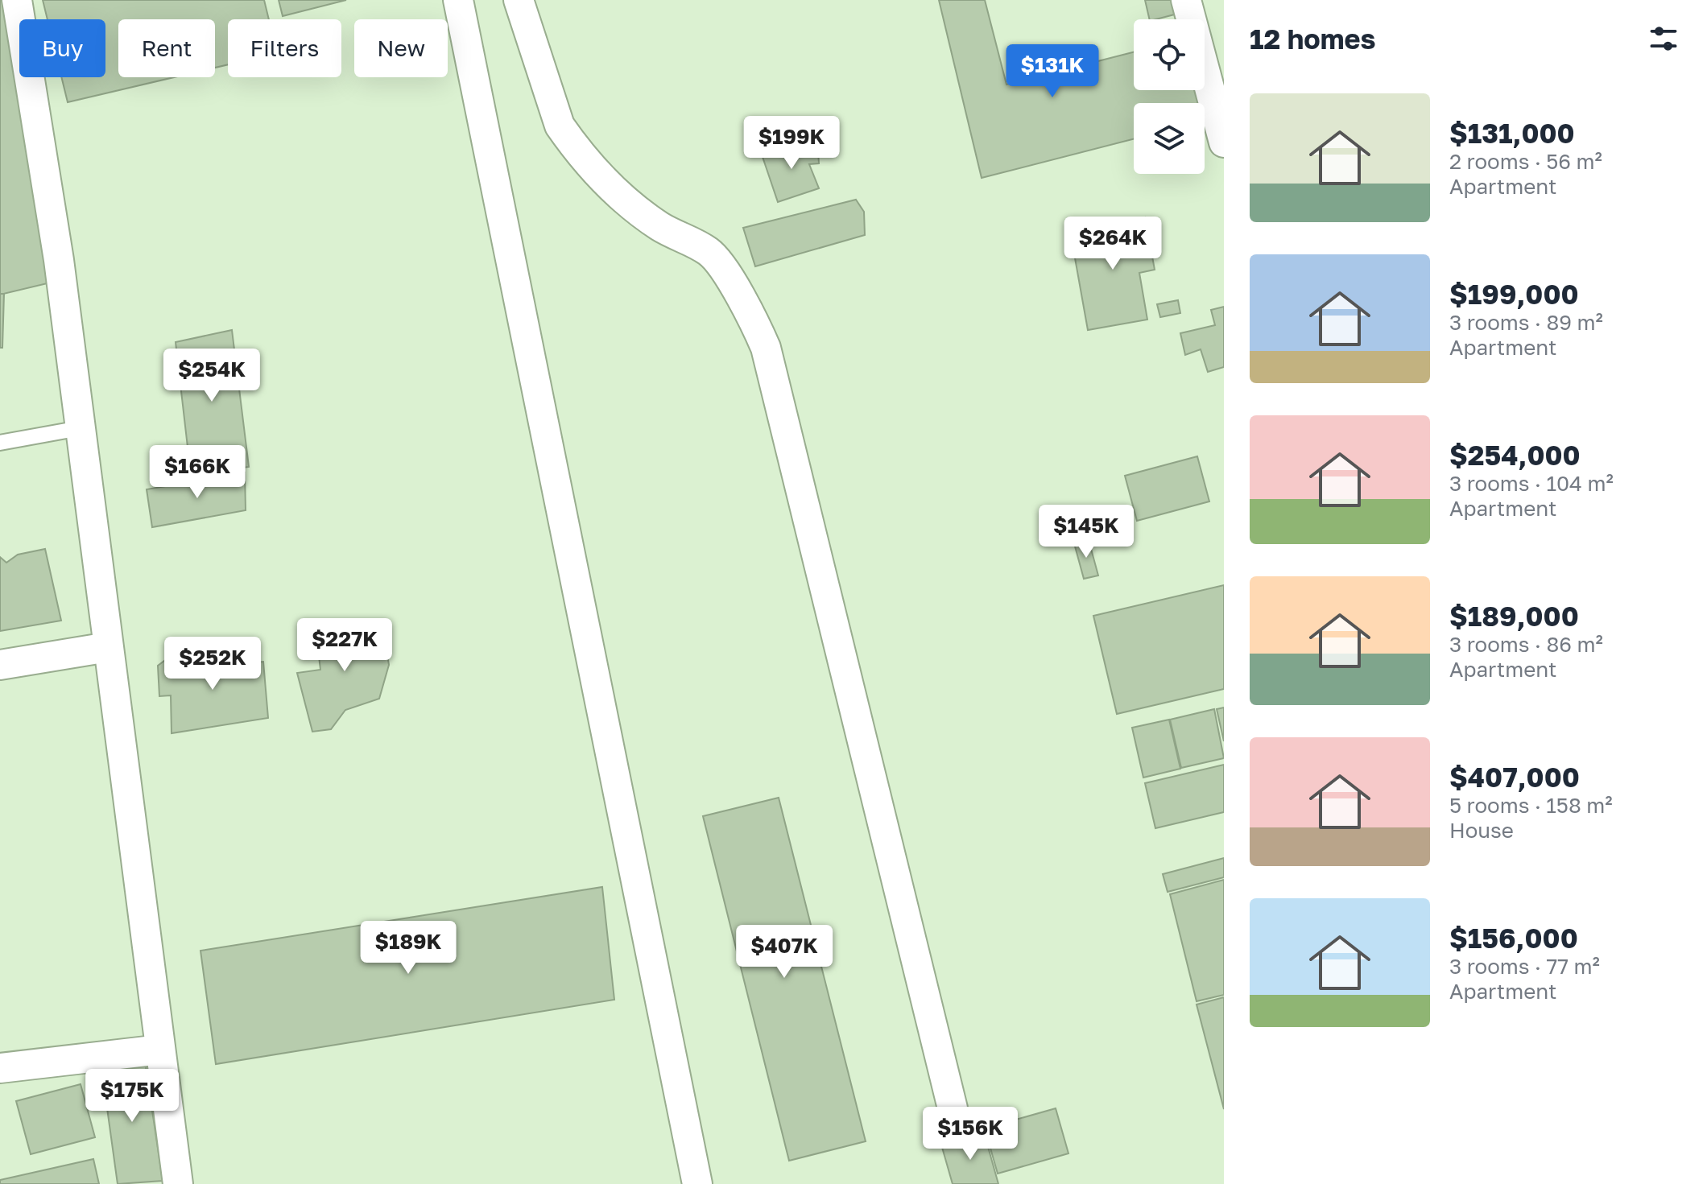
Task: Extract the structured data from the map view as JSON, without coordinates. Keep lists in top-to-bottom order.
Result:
{
  "page": {
    "heading": "12 homes",
    "chip": [
      "Buy",
      "Rent",
      "Filters",
      "New"
    ],
    "price": [
      "$131K",
      "$199K",
      "$264K",
      "$254K",
      "$166K",
      "$145K",
      "$227K",
      "$252K",
      "$189K",
      "$407K",
      "$175K",
      "$156K"
    ],
    "list": [
      {
        "name": "$131,000",
        "note": "2 rooms · 56 m² · Apartment"
      },
      {
        "name": "$199,000",
        "note": "3 rooms · 89 m² · Apartment"
      },
      {
        "name": "$254,000",
        "note": "3 rooms · 104 m² · Apartment"
      },
      {
        "name": "$189,000",
        "note": "3 rooms · 86 m² · Apartment"
      },
      {
        "name": "$407,000",
        "note": "5 rooms · 158 m² · House"
      },
      {
        "name": "$156,000",
        "note": "3 rooms · 77 m² · Apartment"
      }
    ]
  }
}
